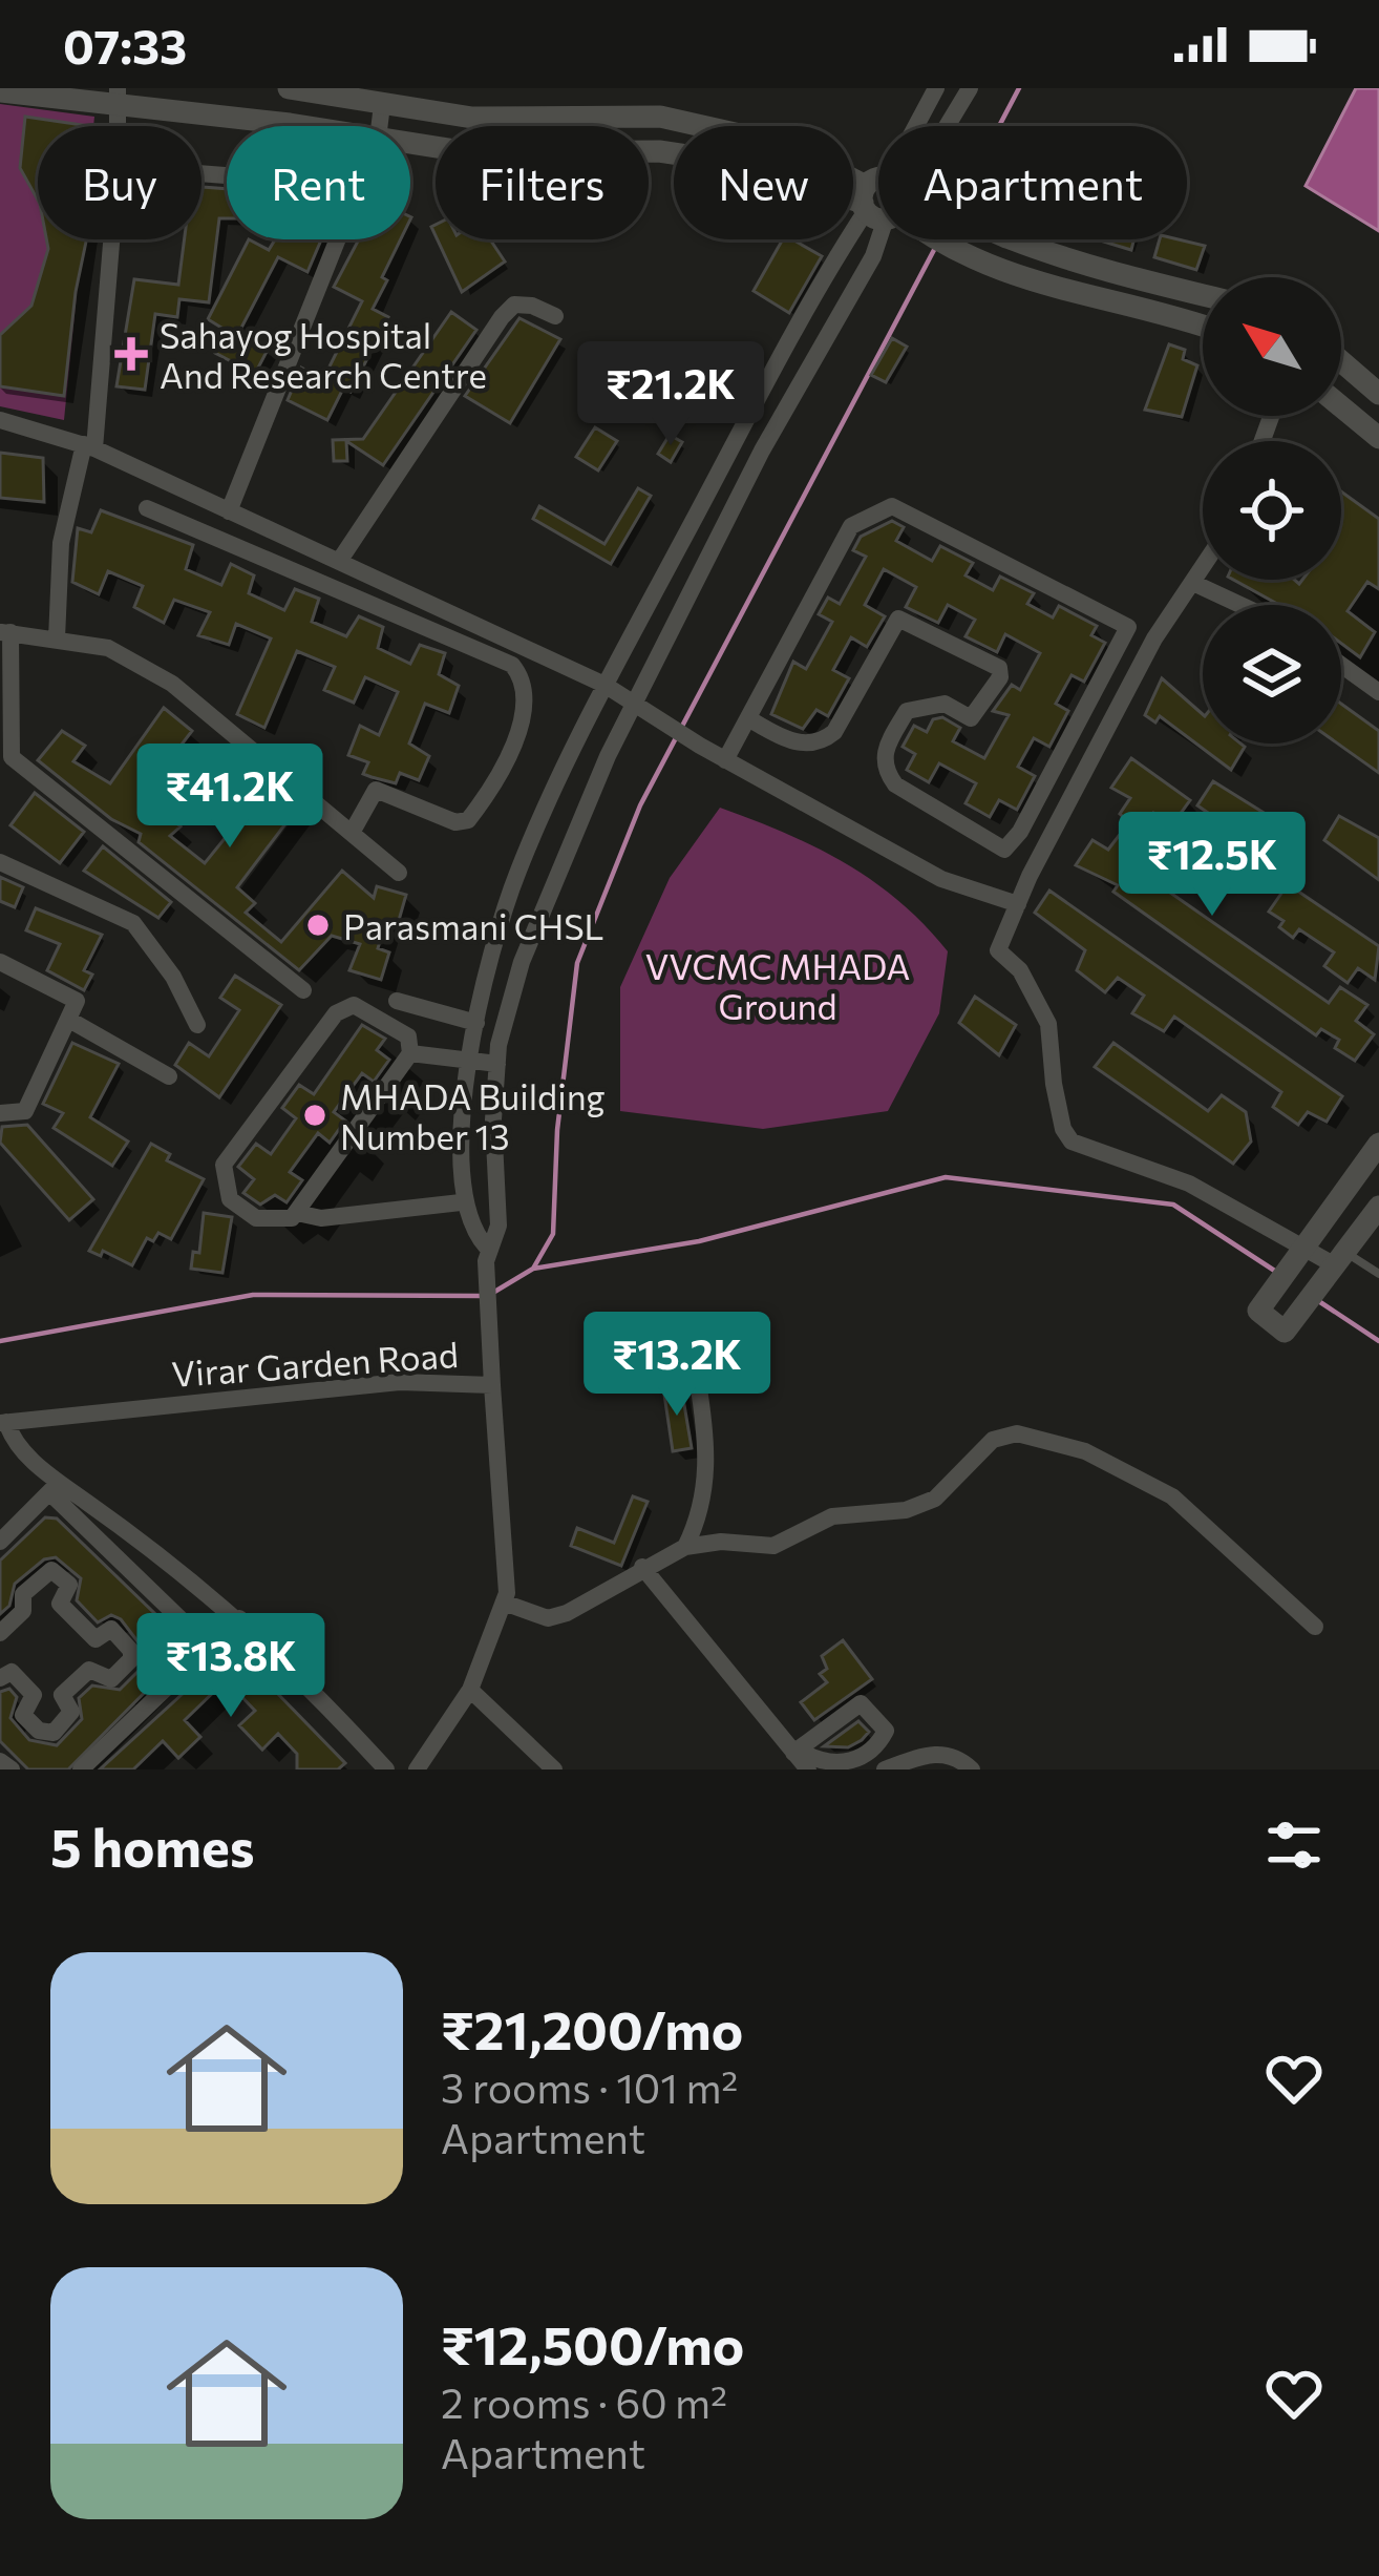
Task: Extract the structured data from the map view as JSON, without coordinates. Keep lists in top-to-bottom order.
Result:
{
  "streets": {
    "street": ["Virar Garden Road"]
  },
  "parks": ["VVCMC MHADA Ground"],
  "places": {
    "health": ["Sahayog Hospital And Research Centre"],
    "other": ["Parasmani CHSL", "MHADA Building Number 13"]
  },
  "north": "top left",
  "page": {
    "status": "07:33",
    "chip": [
      "Buy",
      "Rent",
      "Filters",
      "New",
      "Apartment"
    ],
    "price": [
      "₹21.2K",
      "₹41.2K",
      "₹12.5K",
      "₹13.2K",
      "₹13.8K"
    ],
    "heading": "5 homes",
    "list": [
      {
        "name": "₹21,200/mo",
        "note": "3 rooms · 101 m² · Apartment"
      },
      {
        "name": "₹12,500/mo",
        "note": "2 rooms · 60 m² · Apartment"
      }
    ]
  }
}
